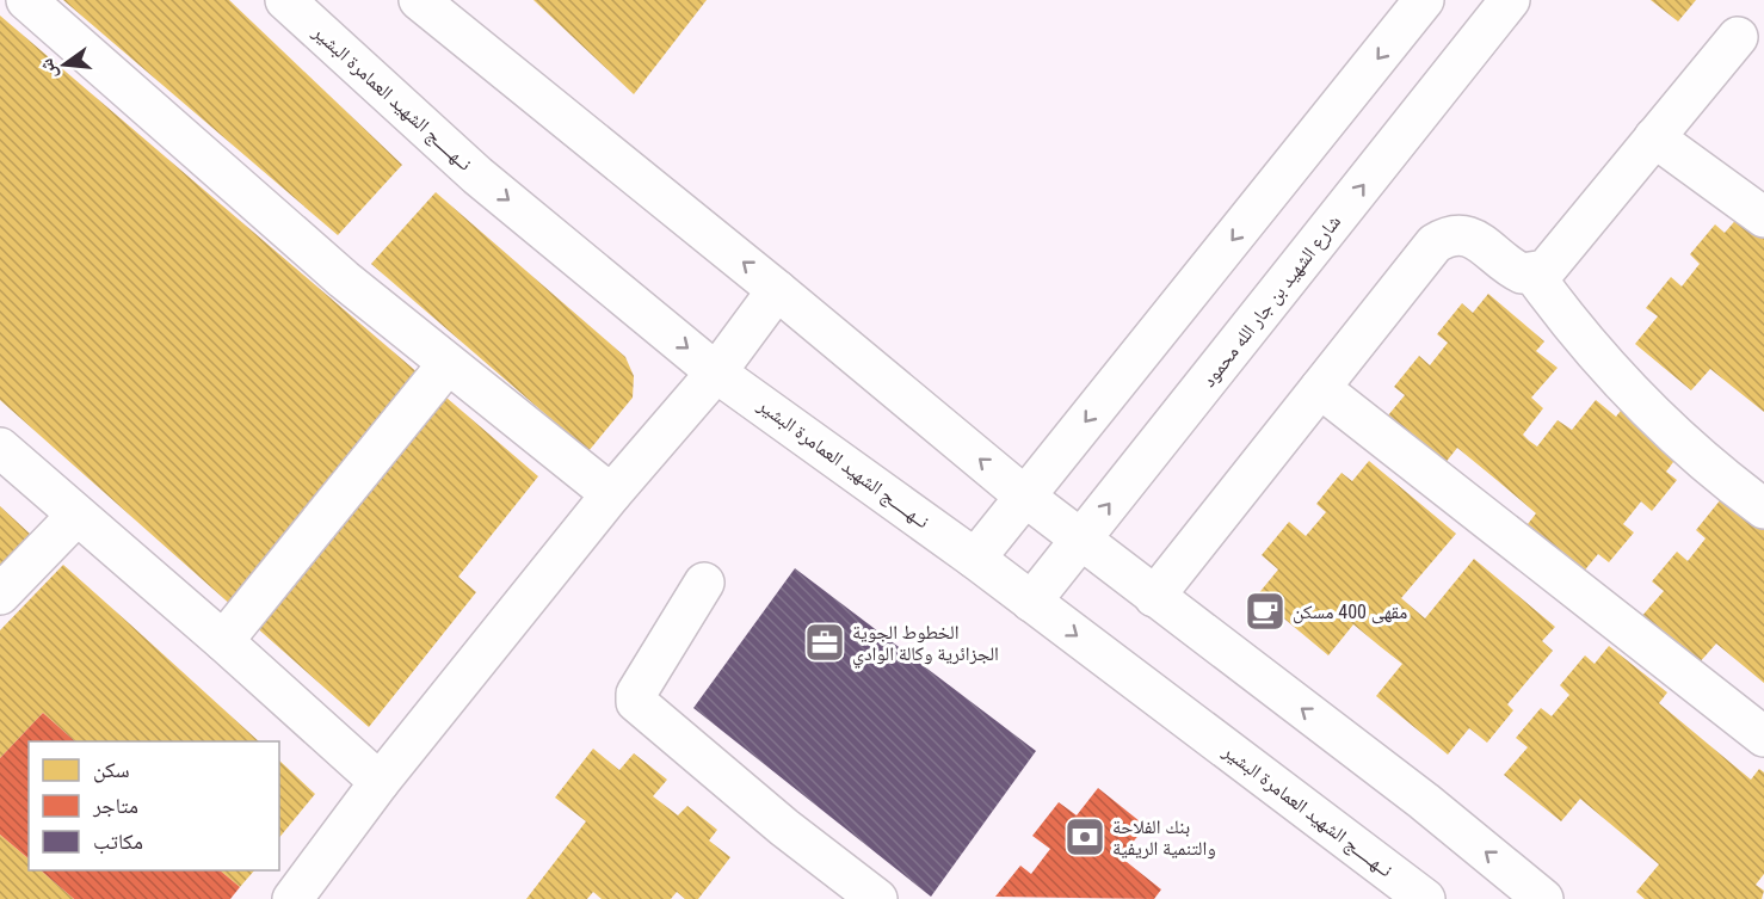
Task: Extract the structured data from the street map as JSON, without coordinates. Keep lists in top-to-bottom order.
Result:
{
  "streets": {
    "street": ["نــهـــــج الشهيد العمامرة البشير", "شارع الشهيد بن جار الله محمود"]
  },
  "crossings": [
    ["نــهـــــج الشهيد العمامرة البشير", "شارع الشهيد بن جار الله محمود"]
  ],
  "places": {
    "cafe": ["مقهى 400 مسكن"],
    "office": ["الخطوط الجوية الجزائرية وكالة الوادي"],
    "bank": ["بنك الفلاحة والتنمية الريفية"]
  },
  "legend": ["سكن", "متاجر", "مكاتب"],
  "north": "left"
}
